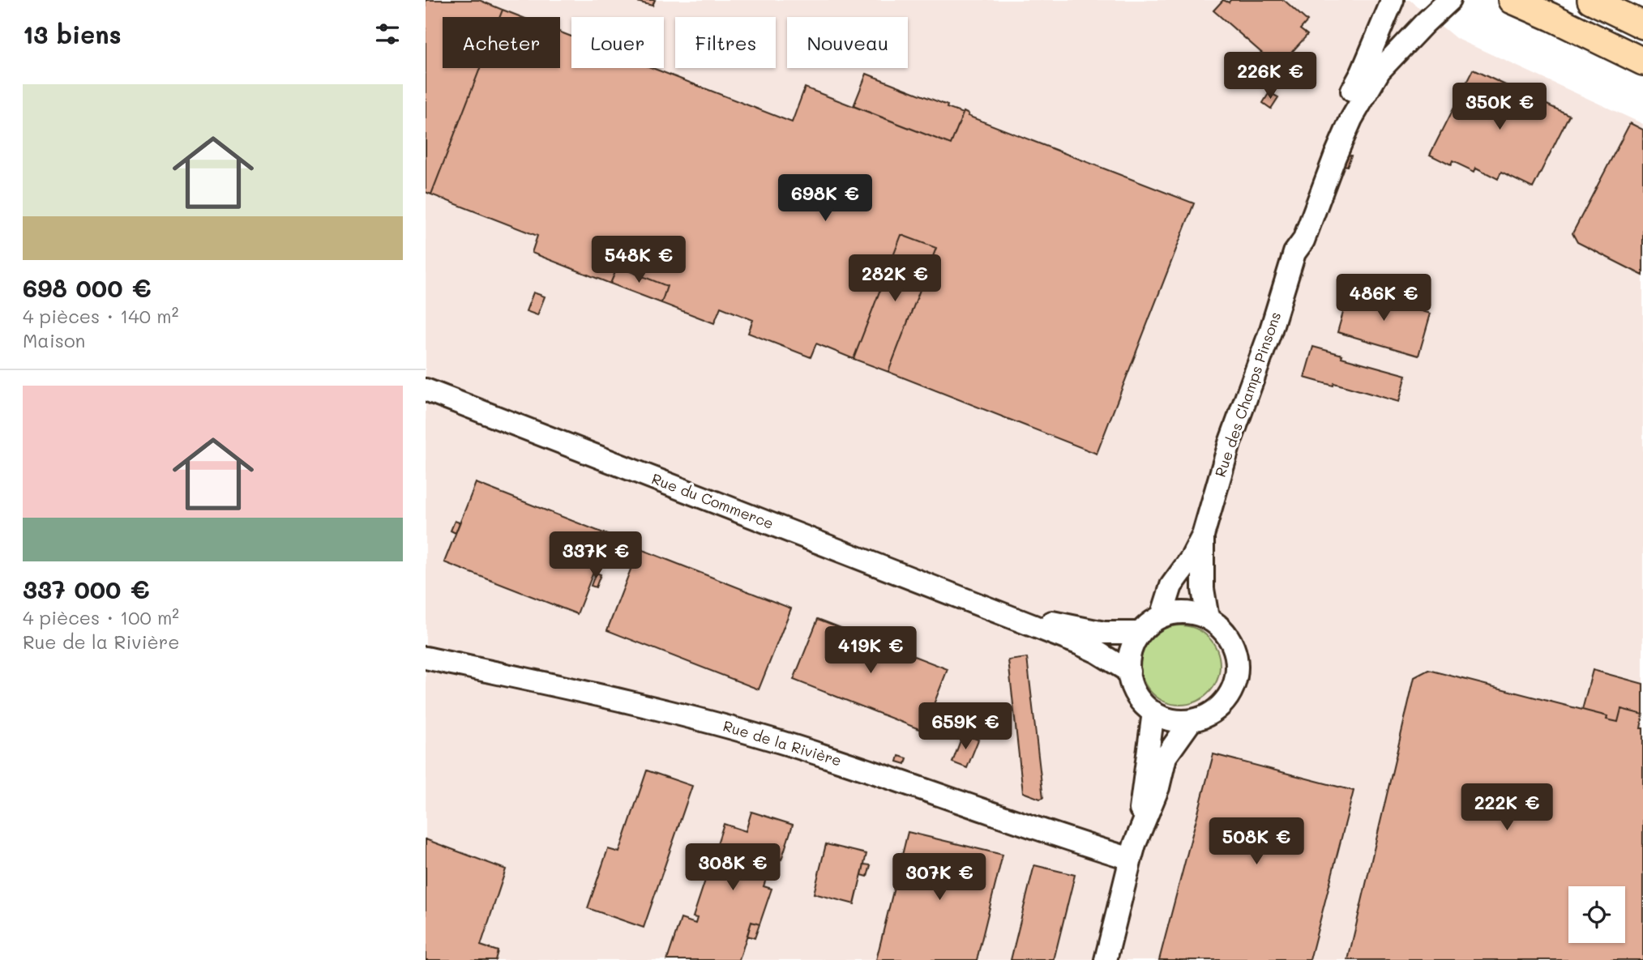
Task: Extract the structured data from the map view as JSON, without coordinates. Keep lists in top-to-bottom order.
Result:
{
  "streets": {
    "street": ["Rue des Champs Pinsons", "Rue du Commerce", "Rue de la Rivière"]
  },
  "crossings": [
    ["Rue des Champs Pinsons", "Rue du Commerce"]
  ],
  "page": {
    "heading": "13 biens",
    "chip": [
      "Acheter",
      "Louer",
      "Filtres",
      "Nouveau"
    ],
    "price": [
      "226K €",
      "350K €",
      "698K €",
      "548K €",
      "282K €",
      "486K €",
      "337K €",
      "419K €",
      "659K €",
      "222K €",
      "508K €",
      "308K €",
      "307K €"
    ],
    "list": [
      {
        "name": "698 000 €",
        "note": "4 pièces · 140 m² · Maison"
      },
      {
        "name": "337 000 €",
        "note": "4 pièces · 100 m² · Rue de la Rivière"
      }
    ]
  }
}
